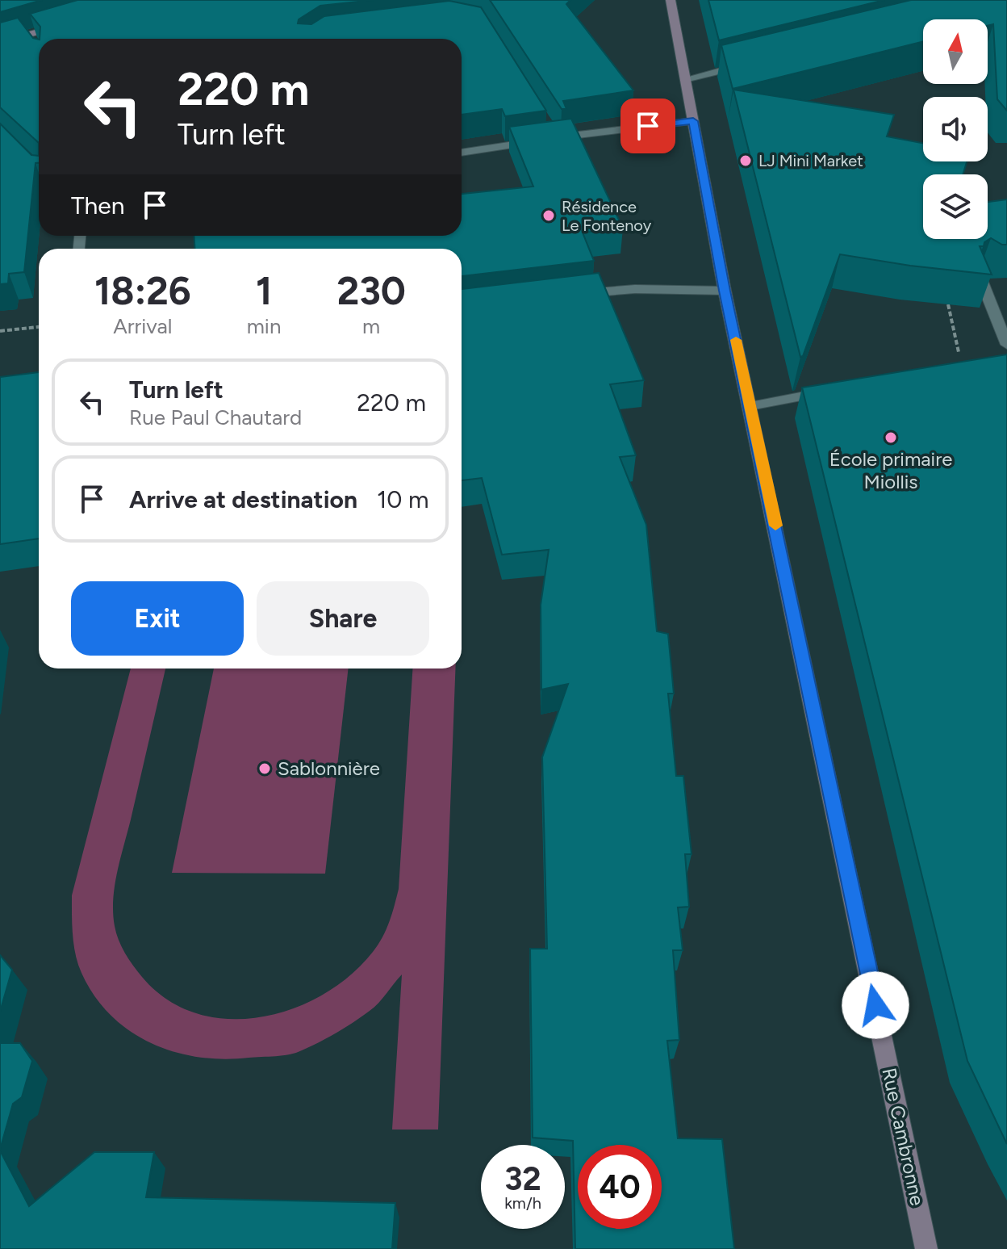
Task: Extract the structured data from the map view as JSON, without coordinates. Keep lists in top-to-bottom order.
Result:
{
  "streets": {
    "street": ["Rue Cambronne"]
  },
  "places": [
    "LJ Mini Market",
    "Résidence Le Fontenoy",
    "École primaire Miollis",
    "Sablonnière"
  ],
  "north": "top",
  "page": {
    "turn": ["220 m", "Turn left"],
    "then": "Then",
    "eta": [
      "18:26",
      "Arrival",
      "1",
      "min",
      "230",
      "m"
    ],
    "list": [
      {
        "name": "Turn left",
        "note": "Rue Paul Chautard",
        "value": "220 m"
      },
      {
        "name": "Arrive at destination",
        "value": "10 m"
      }
    ],
    "buttons": ["Exit", "Share"],
    "speed": "32 km/h",
    "limit": "40"
  }
}
